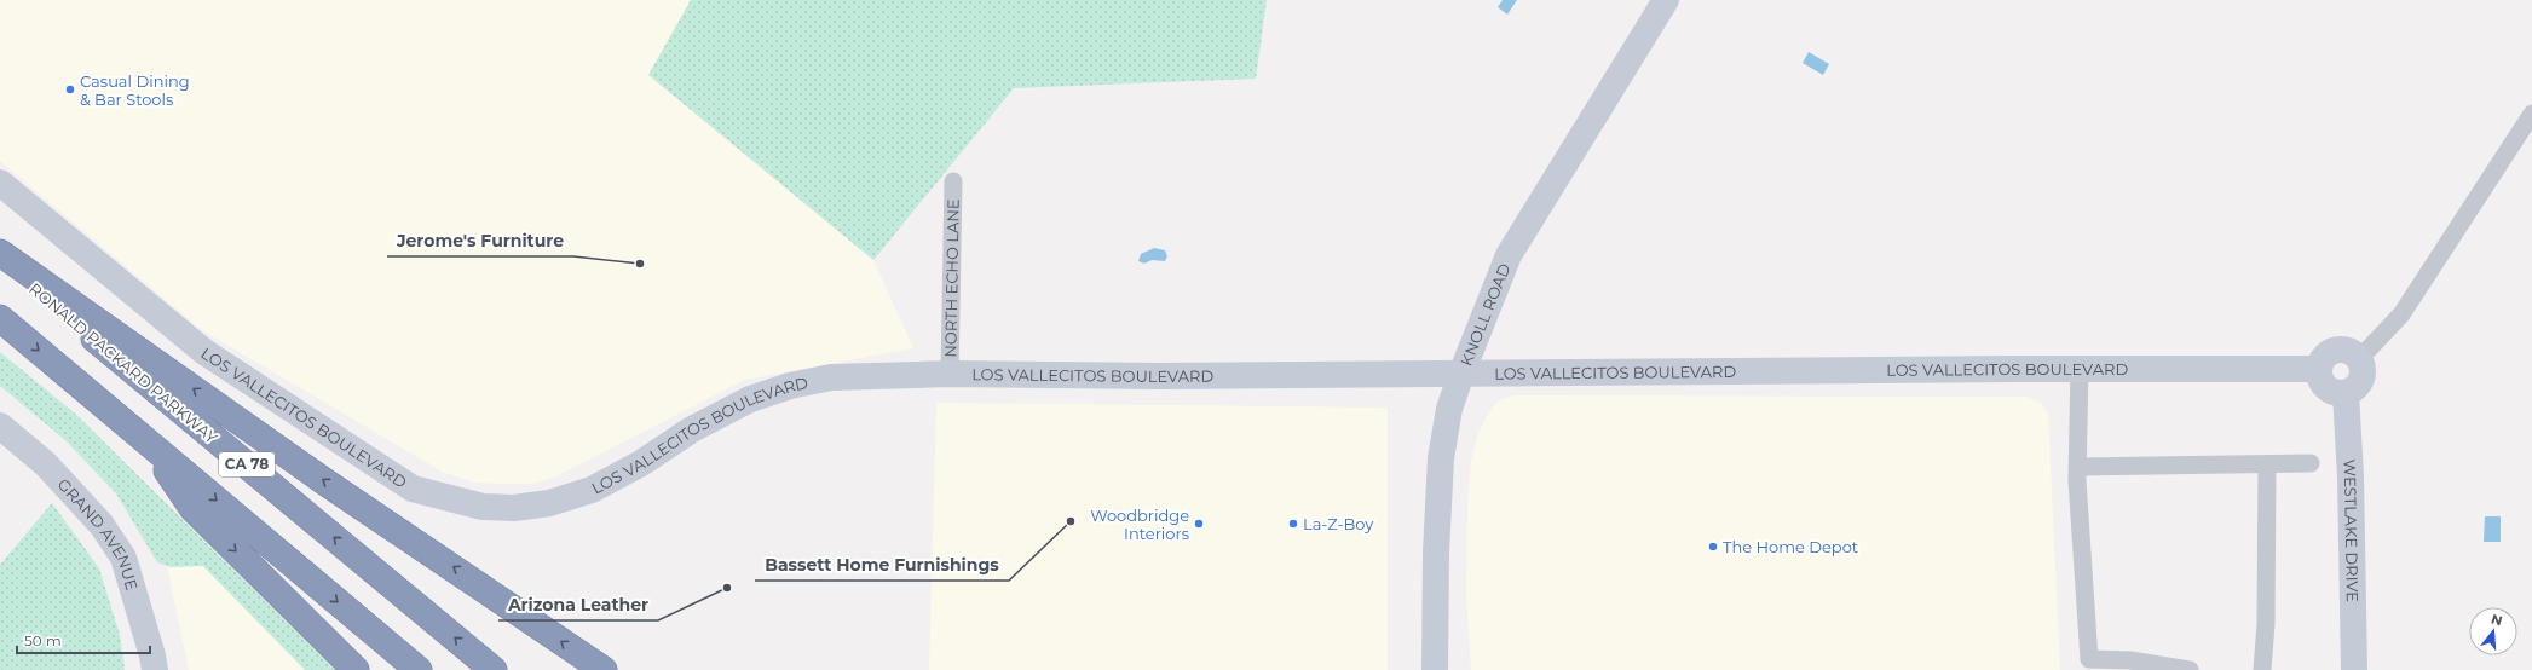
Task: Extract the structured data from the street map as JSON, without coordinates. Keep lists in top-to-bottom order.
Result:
{
  "streets": {
    "highway": ["RONALD PACKARD PARKWAY", "CA 78"],
    "street": [
      "NORTH ECHO LANE",
      "KNOLL ROAD",
      "LOS VALLECITOS BOULEVARD",
      "WESTLAKE DRIVE",
      "GRAND AVENUE"
    ]
  },
  "crossings": [
    ["NORTH ECHO LANE", "LOS VALLECITOS BOULEVARD"],
    ["KNOLL ROAD", "LOS VALLECITOS BOULEVARD"],
    ["LOS VALLECITOS BOULEVARD", "WESTLAKE DRIVE"]
  ],
  "places": [
    "Casual Dining & Bar Stools",
    "Jerome's Furniture",
    "Bassett Home Furnishings",
    "Woodbridge Interiors",
    "La-Z-Boy",
    "The Home Depot",
    "Arizona Leather"
  ],
  "scale_bar": "50 m",
  "north": "top"
}
